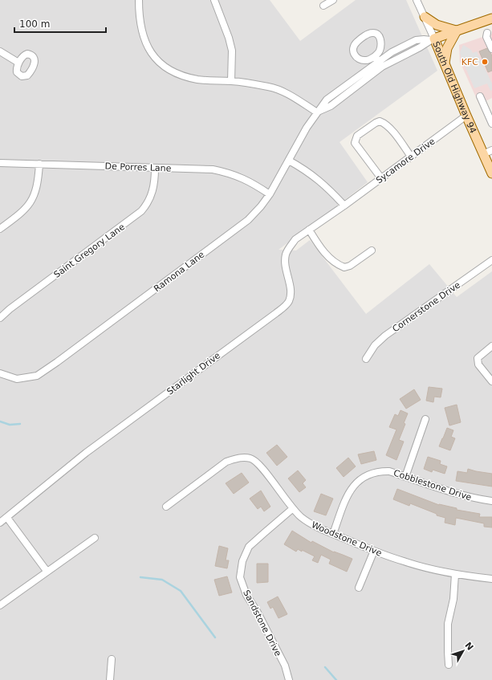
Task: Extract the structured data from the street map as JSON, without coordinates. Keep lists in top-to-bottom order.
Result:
{
  "streets": {
    "main road": ["South Old Highway 94"],
    "street": [
      "Sycamore Drive",
      "De Porres Lane",
      "Saint Gregory Lane",
      "Ramona Lane",
      "Cornerstone Drive",
      "Starlight Drive",
      "Cobblestone Drive",
      "Woodstone Drive",
      "Sandstone Drive"
    ]
  },
  "crossings": [
    ["South Old Highway 94", "Sycamore Drive"],
    ["South Old Highway 94", "Ramona Lane"],
    ["Sycamore Drive", "Starlight Drive"],
    ["De Porres Lane", "Saint Gregory Lane"],
    ["De Porres Lane", "Ramona Lane"],
    ["Cobblestone Drive", "Woodstone Drive"],
    ["Woodstone Drive", "Sandstone Drive"]
  ],
  "places": ["KFC"],
  "scale_bar": "100 m",
  "north": "top right"
}
